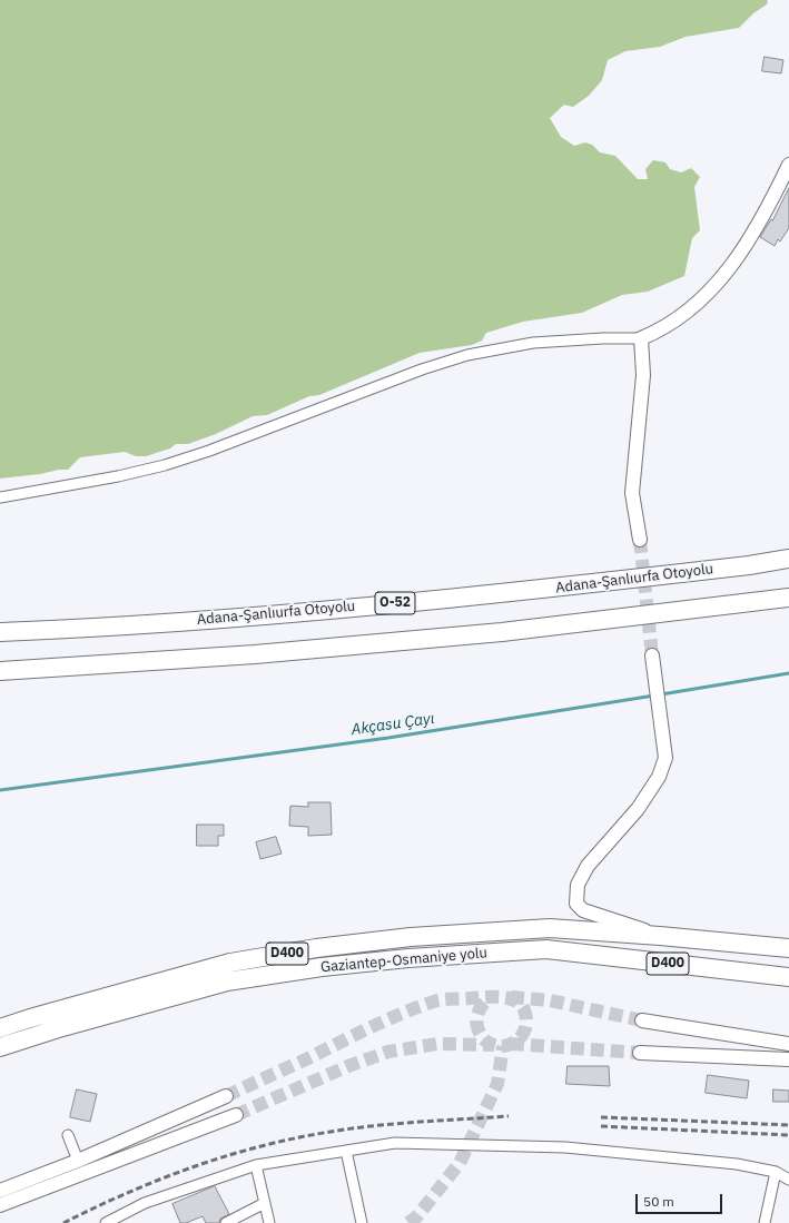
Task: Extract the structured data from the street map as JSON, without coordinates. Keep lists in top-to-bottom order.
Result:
{
  "streets": {
    "highway": [
      "Adana-Şanlıurfa Otoyolu",
      "O-52",
      "D400",
      "Gaziantep-Osmaniye yolu"
    ]
  },
  "water": ["Akçasu Çayı"],
  "scale_bar": "50 m"
}
